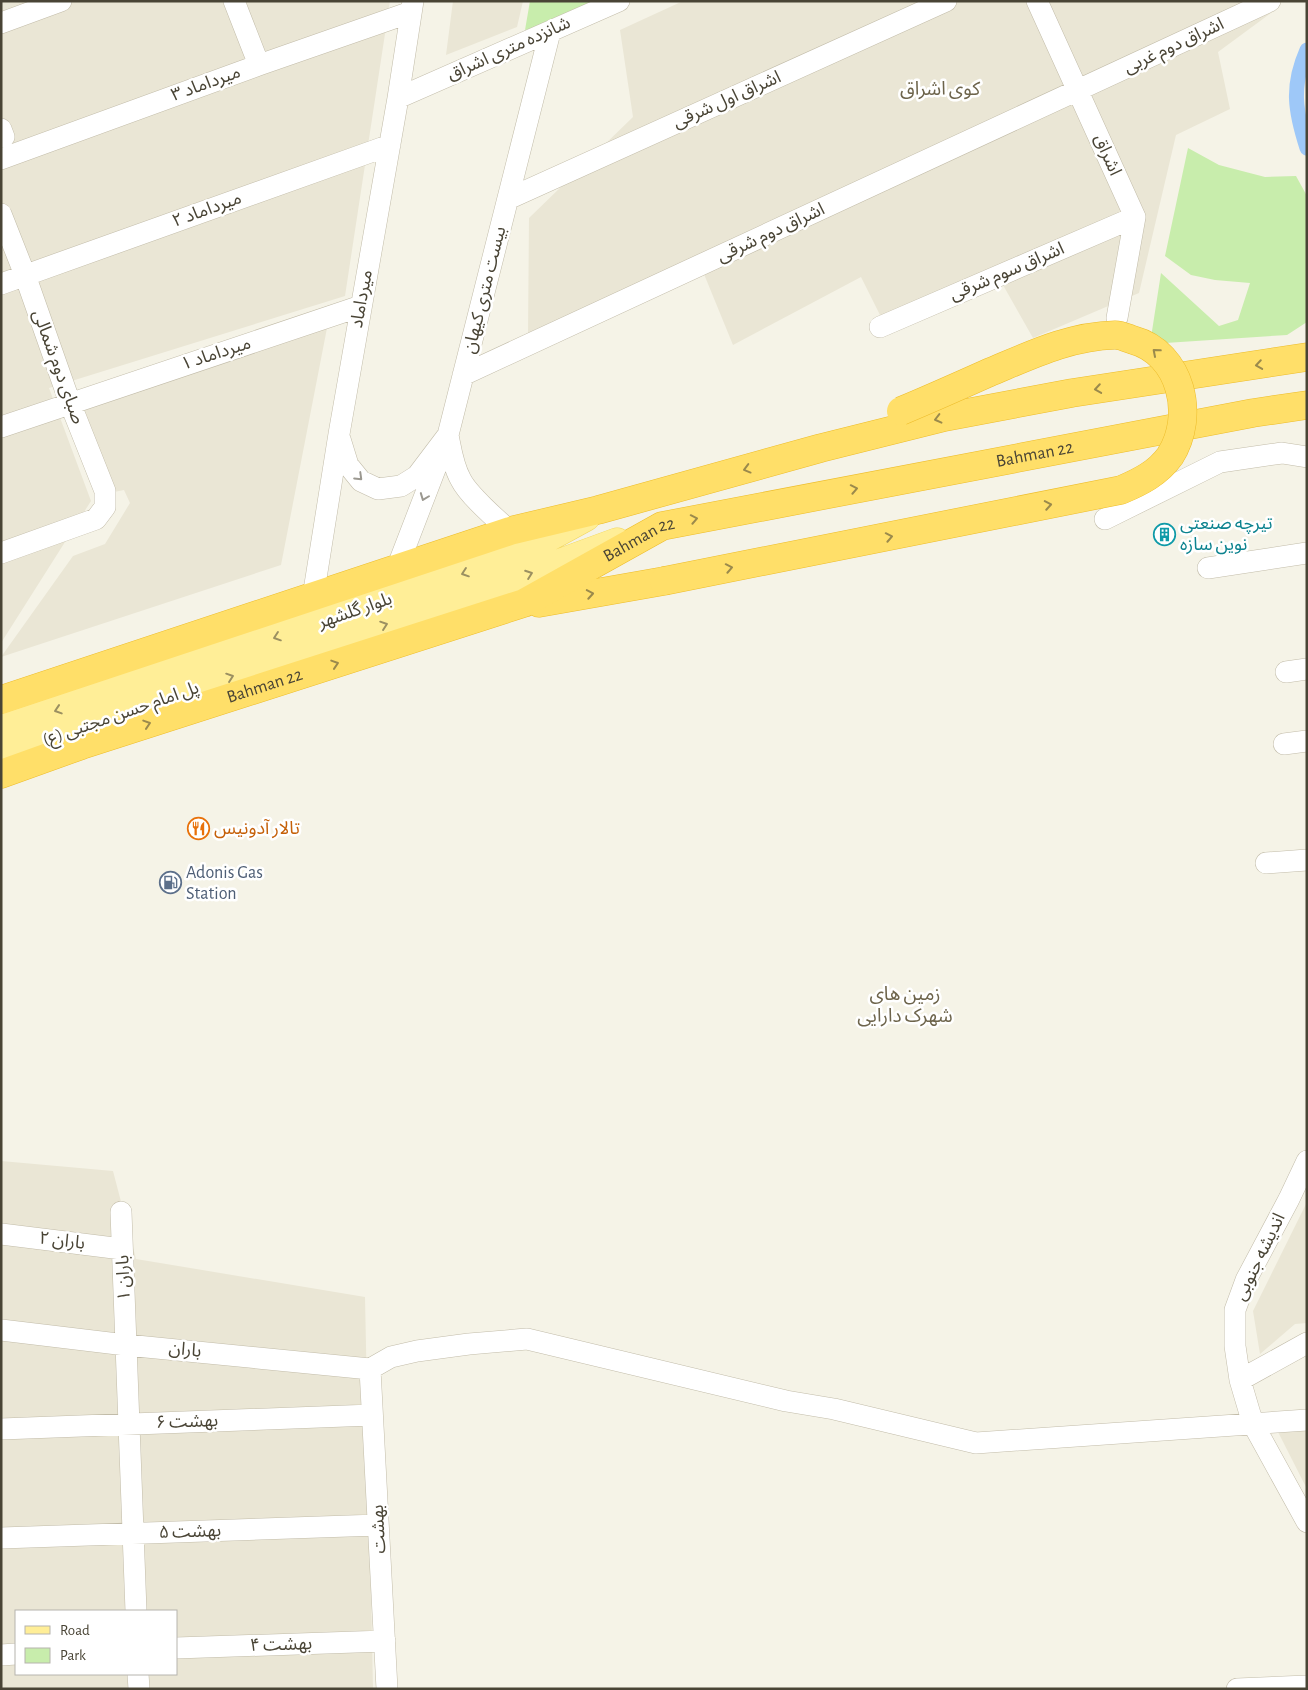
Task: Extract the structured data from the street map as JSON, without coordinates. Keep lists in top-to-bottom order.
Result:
{
  "streets": {
    "highway": ["Bahman 22"],
    "main road": ["بلوار گلشهر", "پل امام حسن مجتبی (ع)"],
    "street": [
      "اشراق دوم غربی",
      "شانزده متری اشراق",
      "میرداماد ۳",
      "اشراق اول شرقی",
      "اشراق",
      "میرداماد ۲",
      "اشراق دوم شرقی",
      "اشراق سوم شرقی",
      "بیست متری کیهان",
      "میرداماد",
      "میرداماد ۱",
      "صبای دوم شمالی",
      "باران ۲",
      "اندیشه جنوبی",
      "باران ۱",
      "باران",
      "بهشت ۶",
      "بهشت",
      "بهشت ۵",
      "بهشت ۴"
    ]
  },
  "crossings": [
    ["اشراق دوم غربی", "اشراق"],
    ["اشراق دوم غربی", "اشراق دوم شرقی"],
    ["شانزده متری اشراق", "بیست متری کیهان"],
    ["شانزده متری اشراق", "میرداماد"],
    ["میرداماد ۳", "میرداماد"],
    ["اشراق اول شرقی", "بیست متری کیهان"],
    ["اشراق", "اشراق دوم شرقی"],
    ["اشراق", "اشراق سوم شرقی"],
    ["میرداماد ۲", "میرداماد"],
    ["میرداماد ۲", "صبای دوم شمالی"],
    ["اشراق دوم شرقی", "بیست متری کیهان"],
    ["بیست متری کیهان", "Bahman 22"],
    ["میرداماد", "میرداماد ۱"],
    ["میرداماد", "Bahman 22"],
    ["میرداماد ۱", "صبای دوم شمالی"],
    ["Bahman 22", "بلوار گلشهر"],
    ["Bahman 22", "پل امام حسن مجتبی (ع)"],
    ["بلوار گلشهر", "پل امام حسن مجتبی (ع)"],
    ["باران ۲", "باران ۱"],
    ["باران ۱", "باران"],
    ["باران ۱", "بهشت ۶"],
    ["باران ۱", "بهشت ۵"],
    ["باران", "بهشت"],
    ["بهشت ۶", "بهشت"],
    ["بهشت", "بهشت ۵"],
    ["بهشت", "بهشت ۴"]
  ],
  "one_way": ["بلوار گلشهر"],
  "districts": ["کوی اشراق", "زمین های شهرک دارایی"],
  "places": {
    "building": ["تیرچه صنعتی نوین سازه"],
    "restaurant": ["تالار آدونیس"],
    "fuel station": ["Adonis Gas Station"]
  },
  "legend": ["Road", "Park"]
}
